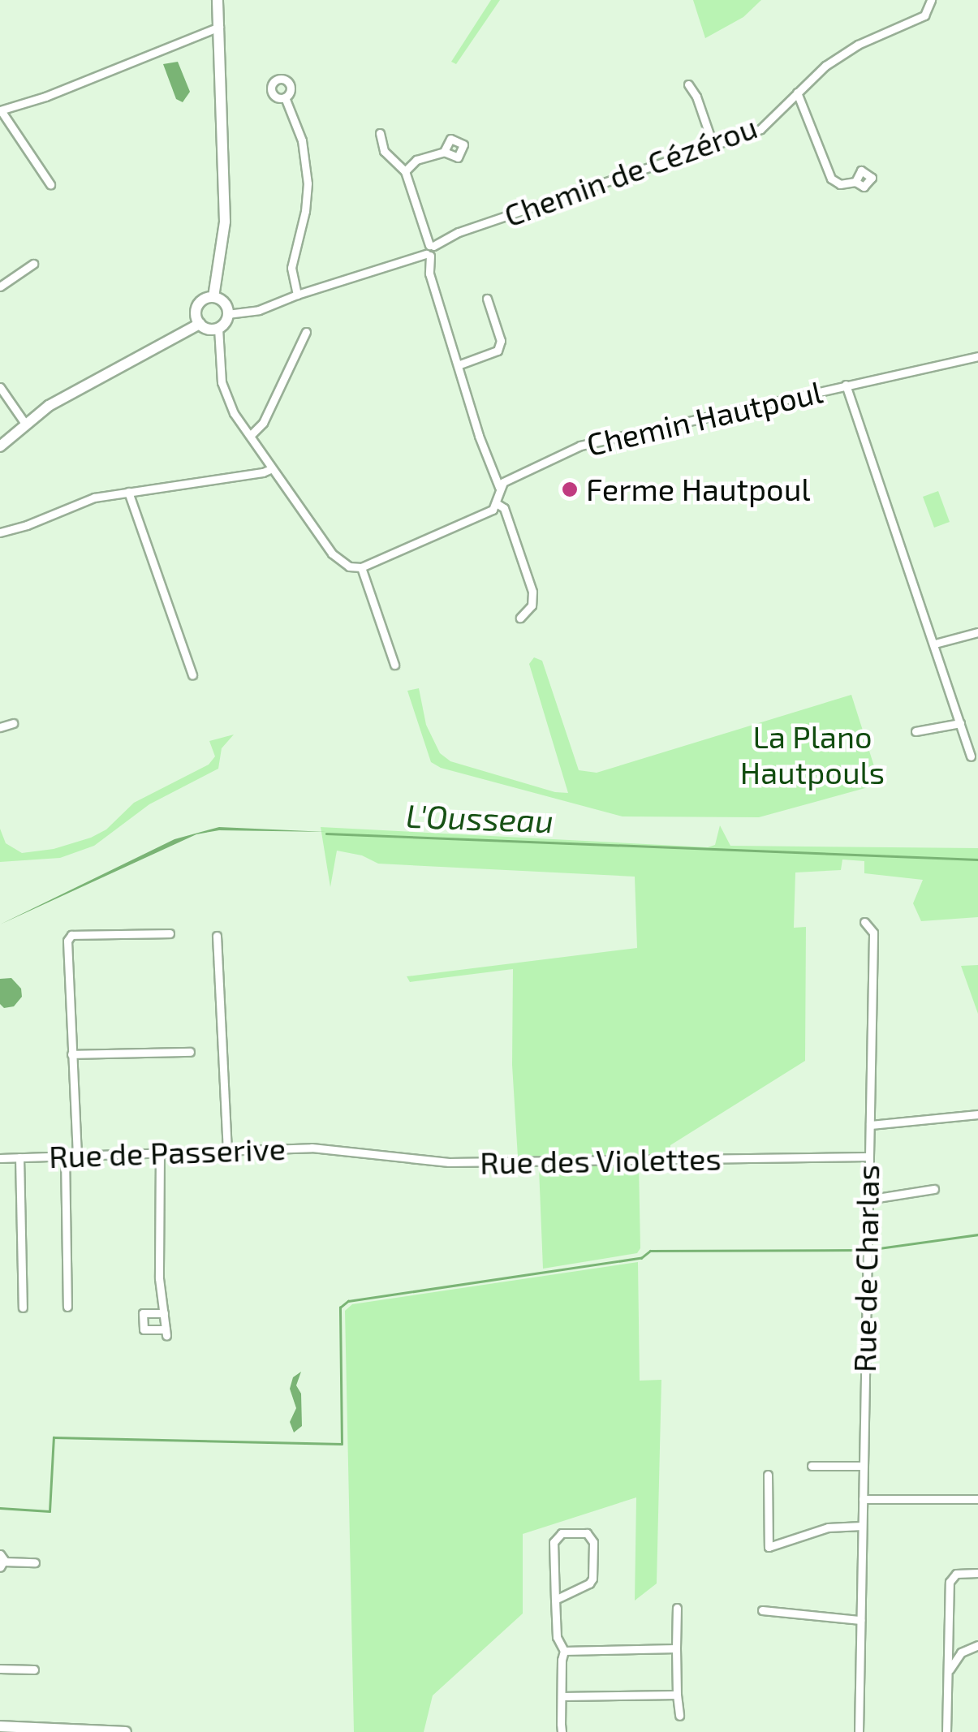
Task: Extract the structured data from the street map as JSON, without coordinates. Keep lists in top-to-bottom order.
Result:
{
  "streets": {
    "street": [
      "Chemin de Cézérou",
      "Chemin Hautpoul",
      "Rue de Passerive",
      "Rue des Violettes",
      "Rue de Charlas"
    ]
  },
  "crossings": [
    ["Rue de Passerive", "Rue des Violettes"],
    ["Rue des Violettes", "Rue de Charlas"]
  ],
  "water": ["L'Ousseau"],
  "parks": ["La Plano Hautpouls"],
  "places": ["Ferme Hautpoul"]
}
